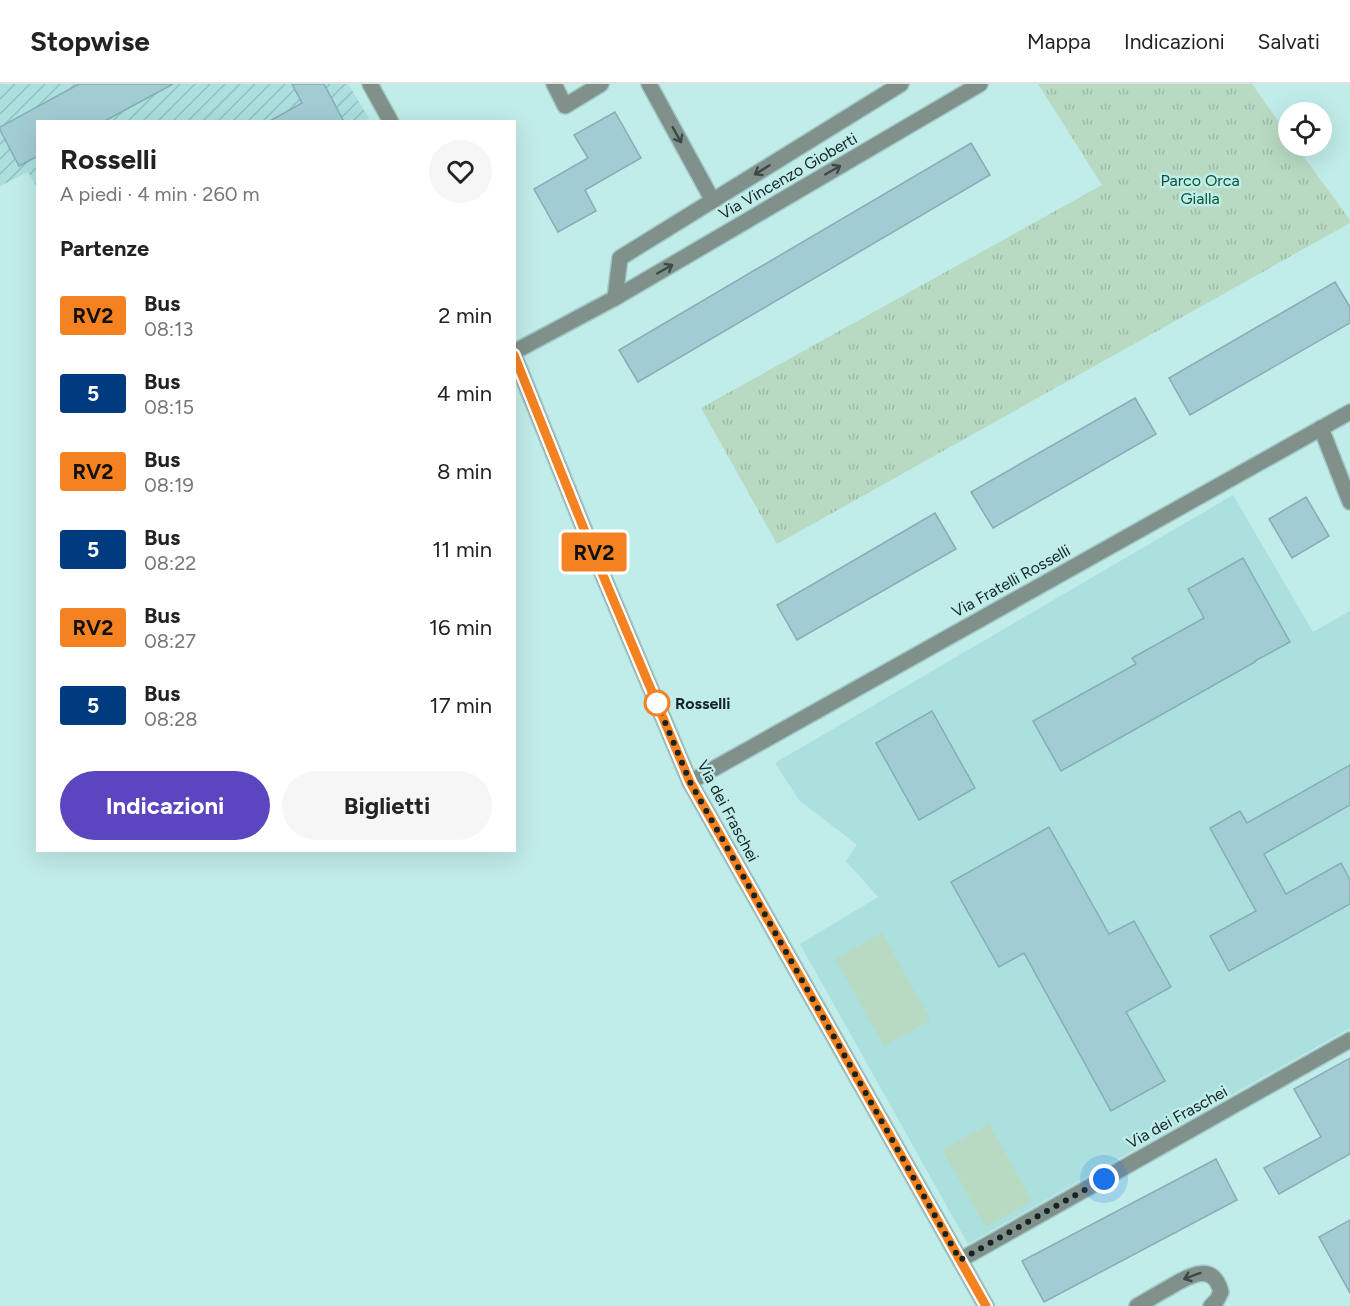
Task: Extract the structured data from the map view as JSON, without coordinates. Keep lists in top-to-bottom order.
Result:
{
  "streets": {
    "street": ["Via Vincenzo Gioberti", "Via Fratelli Rosselli", "Via dei Fraschei"]
  },
  "crossings": [
    ["Via Fratelli Rosselli", "Via dei Fraschei"]
  ],
  "parks": ["Parco Orca Gialla"],
  "places": ["Rosselli"],
  "lines": ["bus line RV2"],
  "page": {
    "header": "Stopwise",
    "nav": ["Mappa", "Indicazioni", "Salvati"],
    "on_map": "RV2",
    "heading": [
      ["Rosselli", "A piedi · 4 min · 260 m"],
      "Partenze"
    ],
    "list": [
      {
        "mark": "RV2",
        "name": "Bus",
        "note": "08:13",
        "value": "2 min"
      },
      {
        "mark": "5",
        "name": "Bus",
        "note": "08:15",
        "value": "4 min"
      },
      {
        "mark": "RV2",
        "name": "Bus",
        "note": "08:19",
        "value": "8 min"
      },
      {
        "mark": "5",
        "name": "Bus",
        "note": "08:22",
        "value": "11 min"
      },
      {
        "mark": "RV2",
        "name": "Bus",
        "note": "08:27",
        "value": "16 min"
      },
      {
        "mark": "5",
        "name": "Bus",
        "note": "08:28",
        "value": "17 min"
      }
    ],
    "buttons": ["Indicazioni", "Biglietti"]
  }
}
